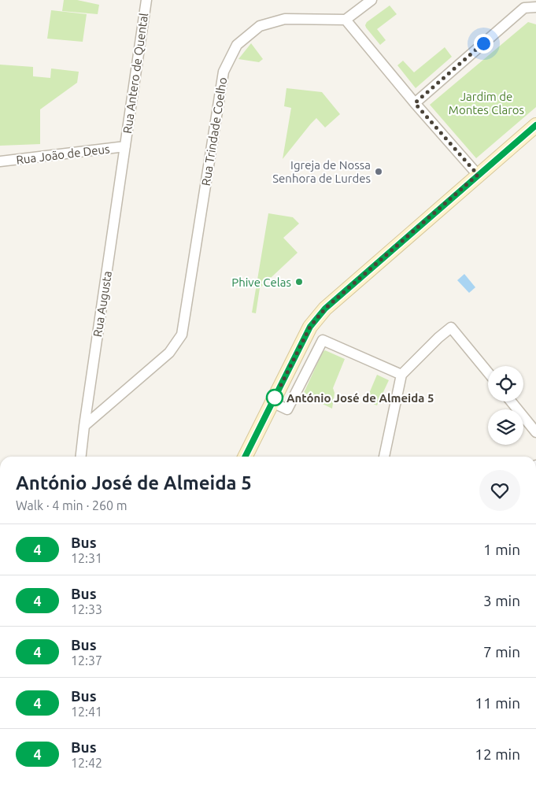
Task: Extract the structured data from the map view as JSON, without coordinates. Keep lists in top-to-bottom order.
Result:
{
  "streets": {
    "street": [
      "Rua Antero de Quental",
      "Rua Trindade Coelho",
      "Rua João de Deus",
      "Rua Augusta"
    ]
  },
  "crossings": [
    ["Rua Antero de Quental", "Rua João de Deus"],
    ["Rua Antero de Quental", "Rua Augusta"],
    ["Rua Trindade Coelho", "Rua Augusta"],
    ["Rua João de Deus", "Rua Augusta"]
  ],
  "parks": ["Jardim de Montes Claros"],
  "places": ["Igreja de Nossa Senhora de Lurdes", "Phive Celas", "António José de Almeida 5"],
  "lines": ["bus line 4"],
  "page": {
    "heading": ["António José de Almeida 5", "Walk · 4 min · 260 m"],
    "list": [
      {
        "mark": "4",
        "name": "Bus",
        "note": "12:31",
        "value": "1 min"
      },
      {
        "mark": "4",
        "name": "Bus",
        "note": "12:33",
        "value": "3 min"
      },
      {
        "mark": "4",
        "name": "Bus",
        "note": "12:37",
        "value": "7 min"
      },
      {
        "mark": "4",
        "name": "Bus",
        "note": "12:41",
        "value": "11 min"
      },
      {
        "mark": "4",
        "name": "Bus",
        "note": "12:42",
        "value": "12 min"
      }
    ]
  }
}
